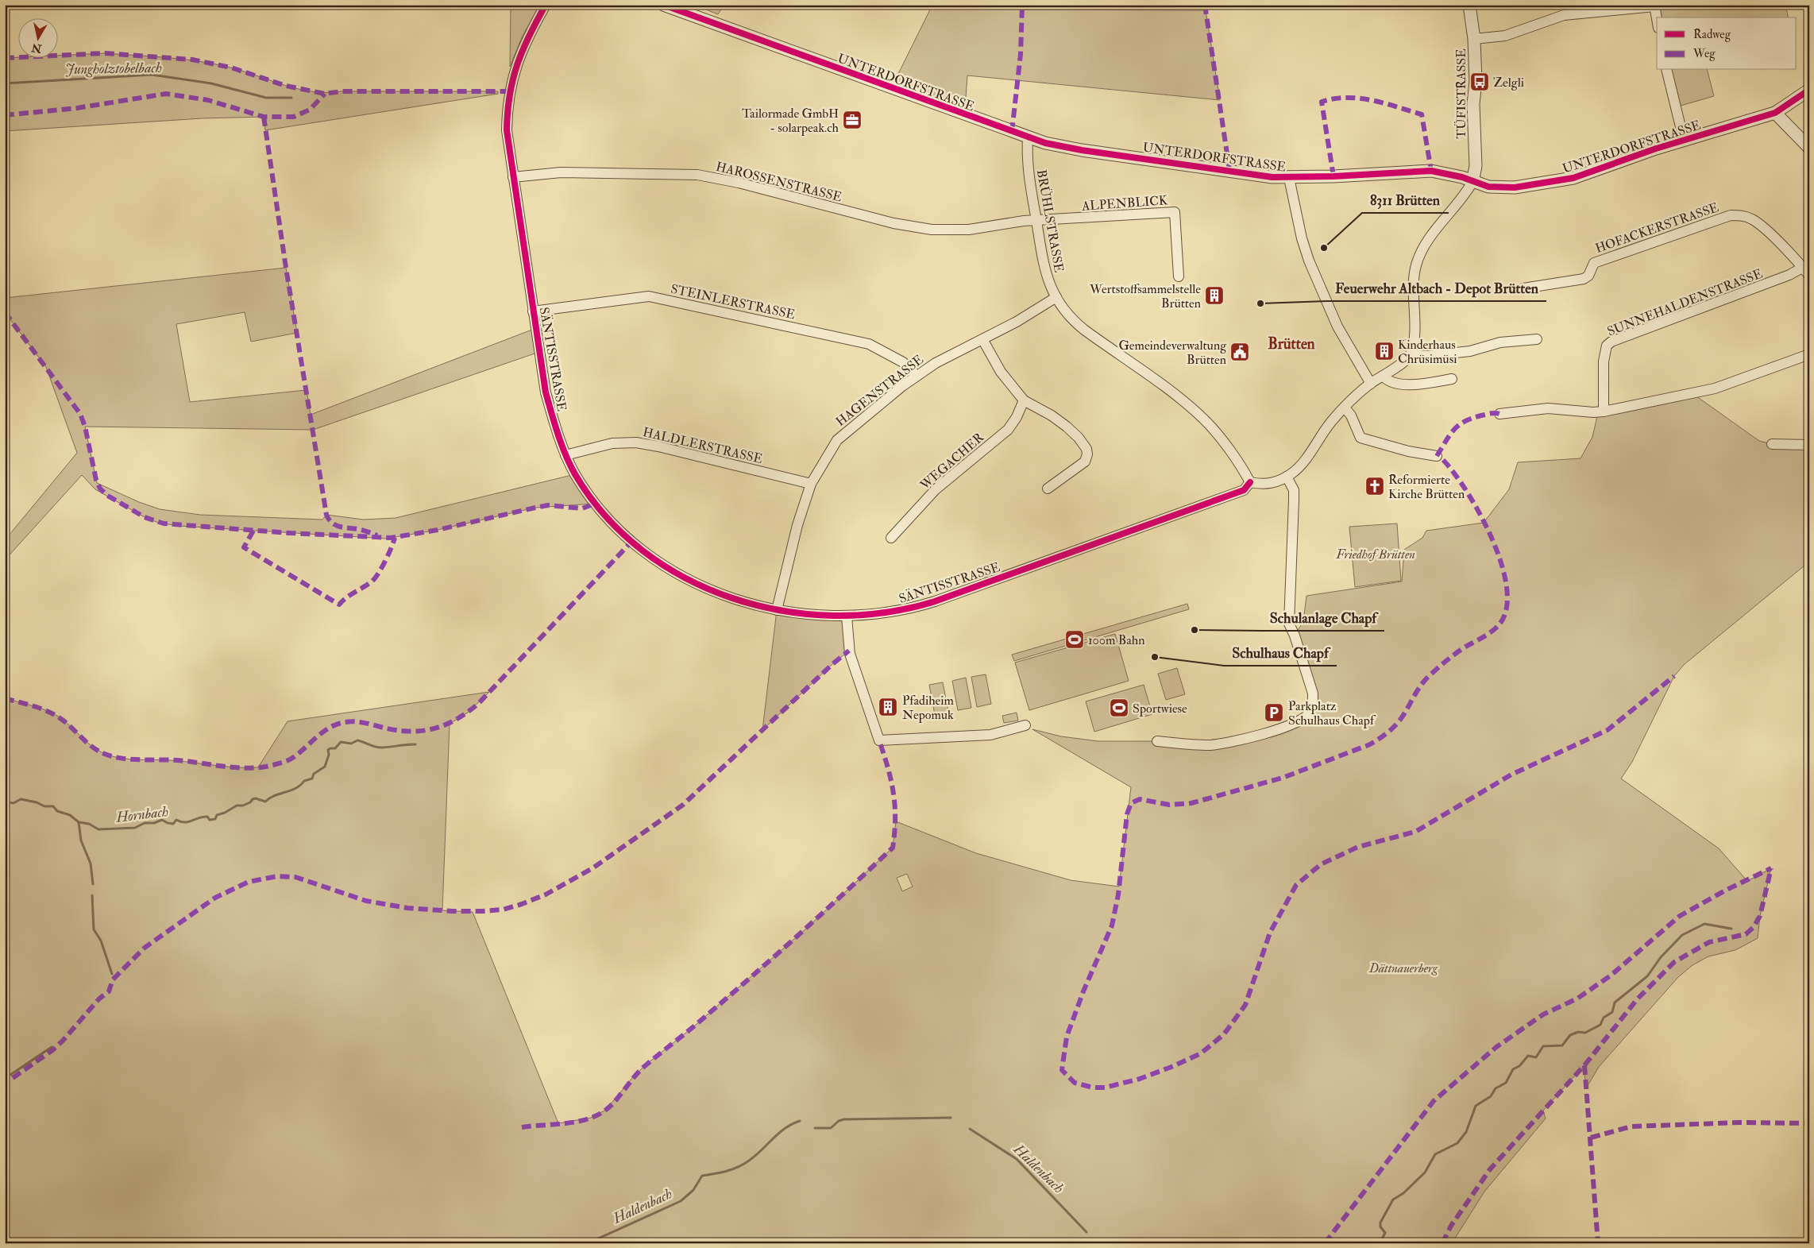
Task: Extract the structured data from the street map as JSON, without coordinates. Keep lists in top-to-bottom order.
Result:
{
  "streets": {
    "street": [
      "UNTERDORFSTRASSE",
      "TÜFISTRASSE",
      "HAROSSENSTRASSE",
      "ALPENBLICK",
      "BRÜHLSTRASSE",
      "HOFACKERSTRASSE",
      "STEINLERSTRASSE",
      "SUNNEHALDENSTRASSE",
      "SÄNTISSTRASSE",
      "HAGENSTRASSE",
      "HALDLERSTRASSE",
      "WEGACHER"
    ]
  },
  "crossings": [
    ["UNTERDORFSTRASSE", "TÜFISTRASSE"],
    ["UNTERDORFSTRASSE", "BRÜHLSTRASSE"],
    ["HAROSSENSTRASSE", "ALPENBLICK"],
    ["HAROSSENSTRASSE", "BRÜHLSTRASSE"],
    ["HAROSSENSTRASSE", "SÄNTISSTRASSE"],
    ["ALPENBLICK", "BRÜHLSTRASSE"],
    ["BRÜHLSTRASSE", "SÄNTISSTRASSE"],
    ["BRÜHLSTRASSE", "HAGENSTRASSE"],
    ["HOFACKERSTRASSE", "SUNNEHALDENSTRASSE"],
    ["STEINLERSTRASSE", "SÄNTISSTRASSE"],
    ["STEINLERSTRASSE", "HAGENSTRASSE"],
    ["SÄNTISSTRASSE", "HAGENSTRASSE"],
    ["SÄNTISSTRASSE", "HALDLERSTRASSE"],
    ["HAGENSTRASSE", "HALDLERSTRASSE"]
  ],
  "districts": ["Brütten"],
  "water": ["Jungholztobelbach", "Hornbach", "Haldenbach"],
  "parks": ["Friedhof Brütten", "Dättnauerberg"],
  "places": {
    "bus stop": ["Zelgli"],
    "office": ["Tailormade GmbH - solarpeak.ch"],
    "other": [
      "8311 Brütten",
      "Feuerwehr Altbach - Depot Brütten",
      "Schulanlage Chapf",
      "Schulhaus Chapf"
    ],
    "building": ["Wertstoffsammelstelle Brütten", "Kinderhaus Chrüsimüsi", "Pfadiheim Nepomuk"],
    "public building": ["Gemeindeverwaltung Brütten"],
    "church": ["Reformierte Kirche Brütten"],
    "sports": ["100m Bahn", "Sportwiese"],
    "parking": ["Parkplatz Schulhaus Chapf"]
  },
  "legend": ["Radweg", "Weg"],
  "north": "bottom"
}
